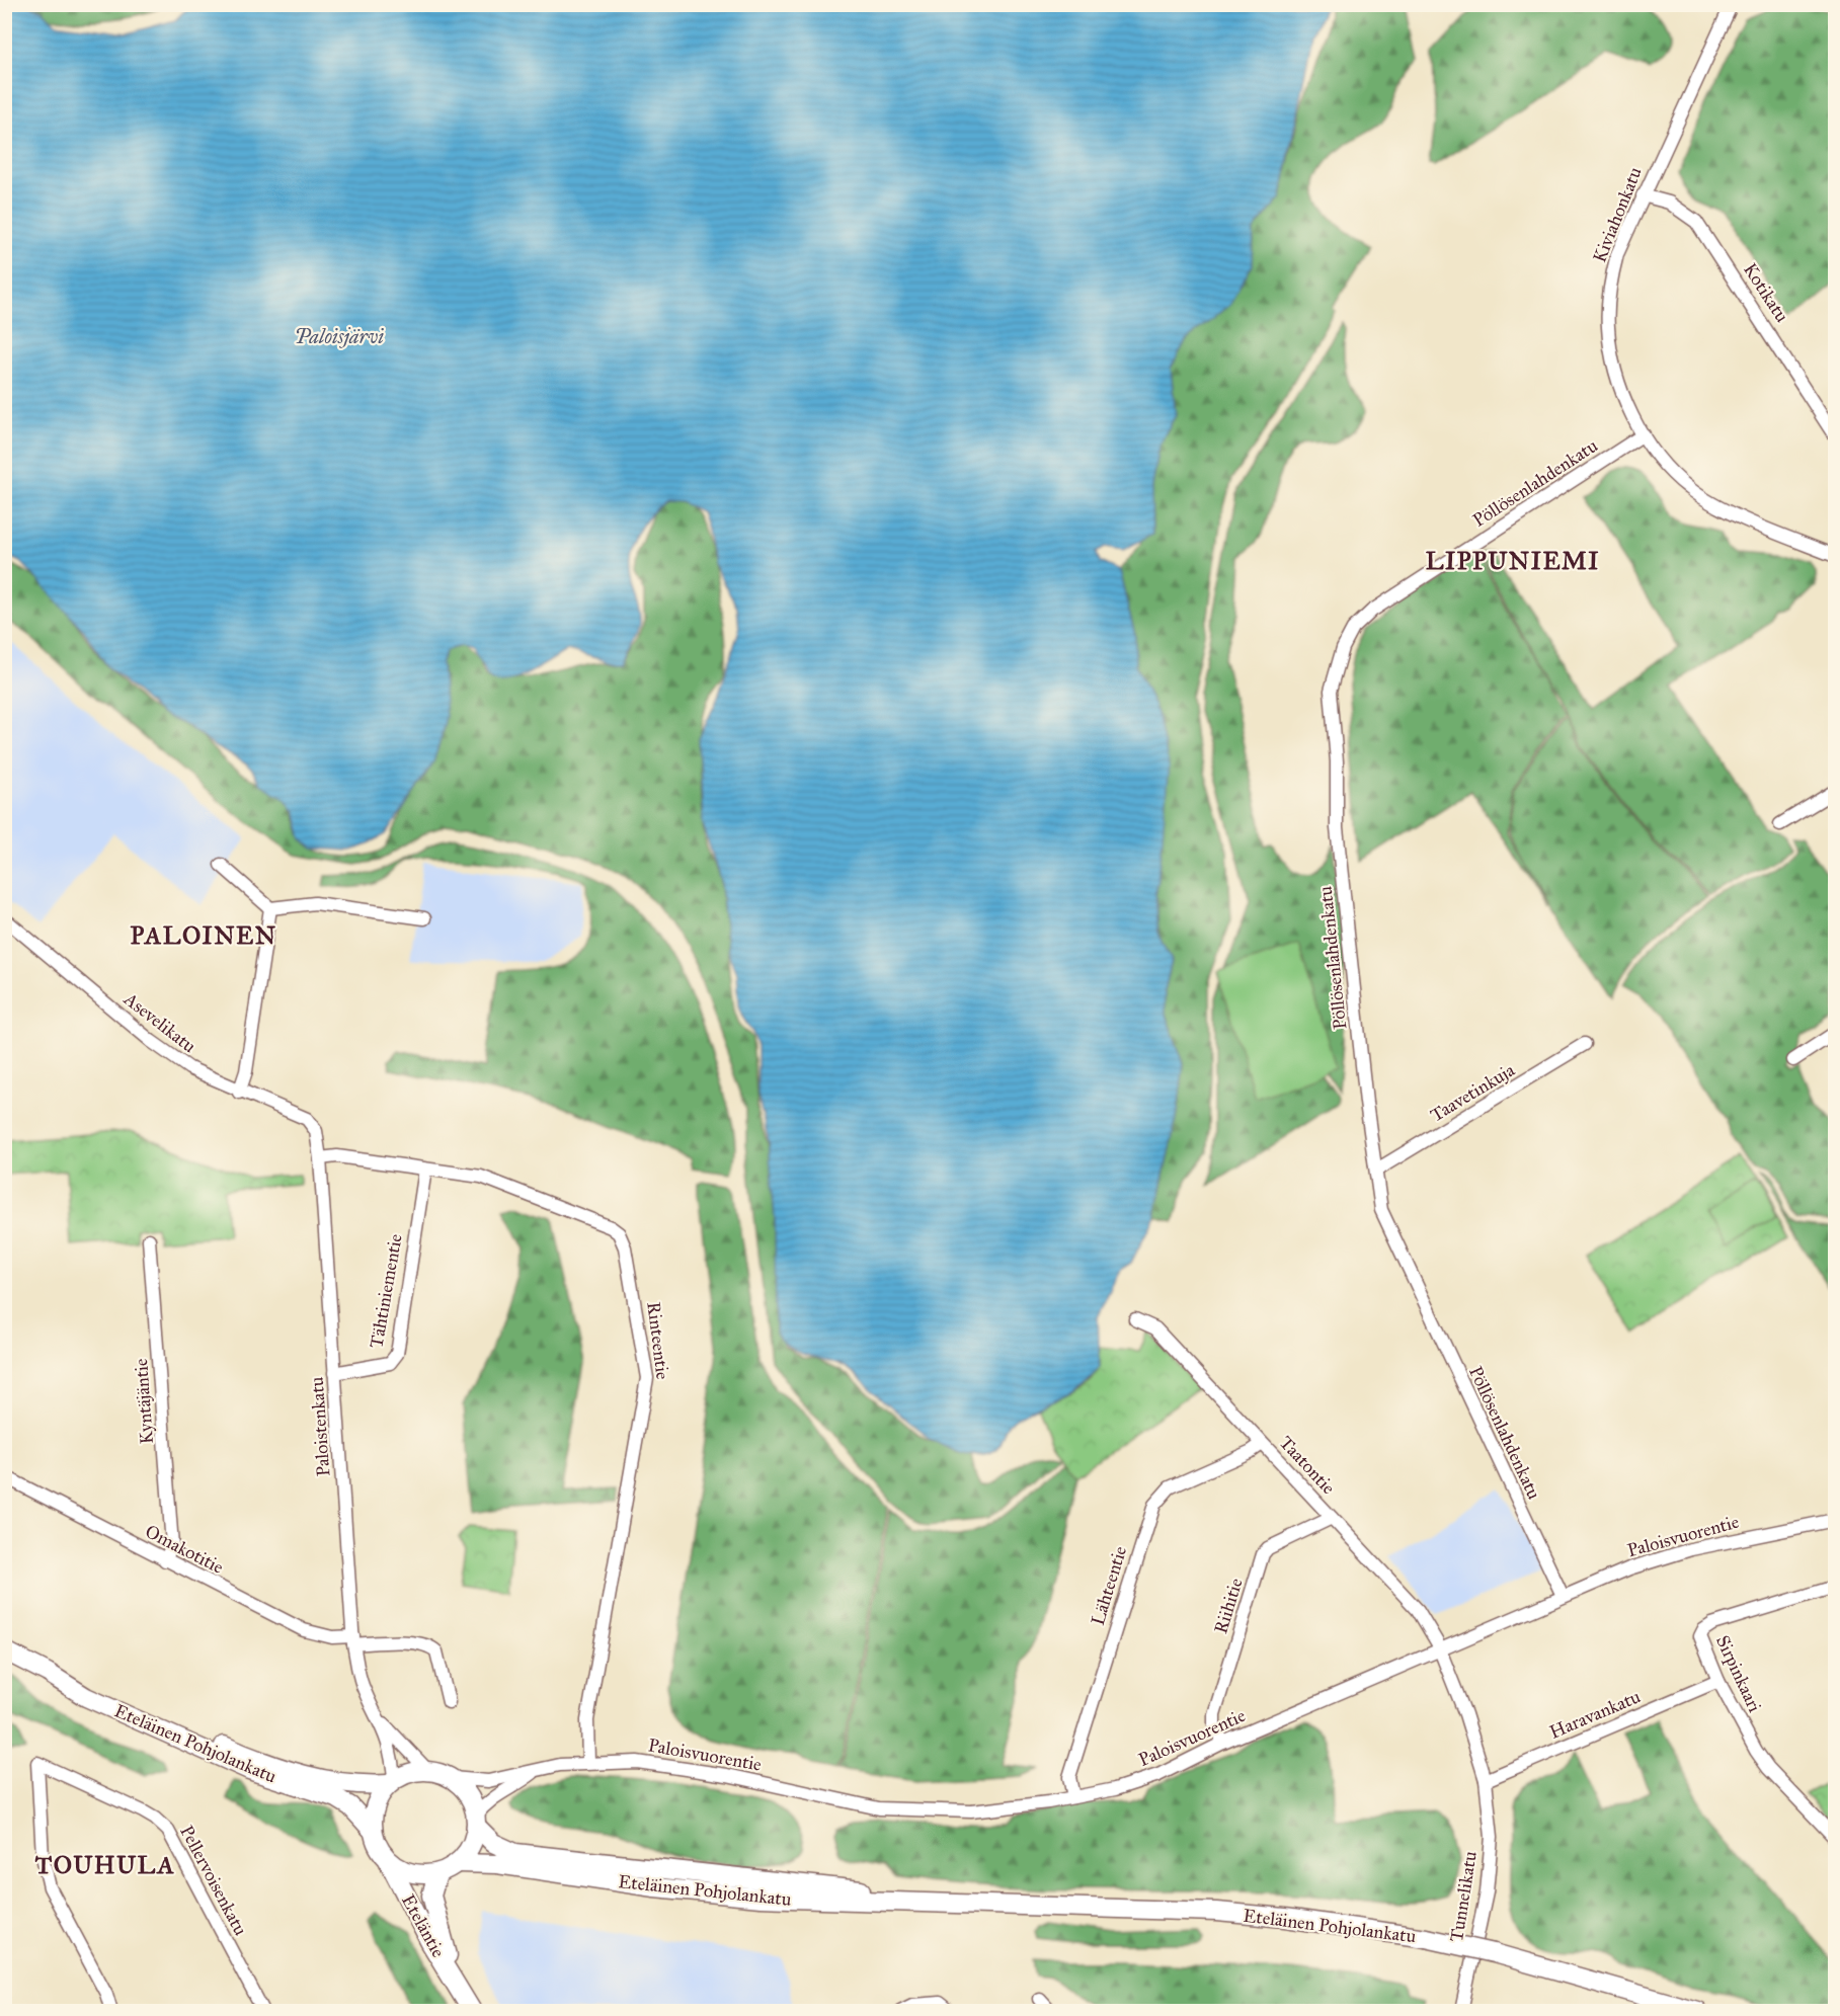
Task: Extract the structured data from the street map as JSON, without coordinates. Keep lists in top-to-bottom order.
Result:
{
  "streets": {
    "main road": ["Eteläinen Pohjolankatu", "Eteläntie"],
    "street": [
      "Kiviahonkatu",
      "Kotikatu",
      "Pöllösenlahdenkatu",
      "Asevelikatu",
      "Taavetinkuja",
      "Tähtiniementie",
      "Rinteentie",
      "Kyntäjäntie",
      "Paloistenkatu",
      "Taatontie",
      "Paloisvuorentie",
      "Omakotitie",
      "Lähteentie",
      "Riihitie",
      "Sirpinkaari",
      "Haravankatu",
      "Pellervoisenkatu",
      "Tunnelikatu"
    ]
  },
  "crossings": [
    ["Kiviahonkatu", "Kotikatu"],
    ["Kiviahonkatu", "Pöllösenlahdenkatu"],
    ["Pöllösenlahdenkatu", "Taavetinkuja"],
    ["Pöllösenlahdenkatu", "Paloisvuorentie"],
    ["Asevelikatu", "Paloistenkatu"],
    ["Tähtiniementie", "Rinteentie"],
    ["Tähtiniementie", "Paloistenkatu"],
    ["Rinteentie", "Paloistenkatu"],
    ["Rinteentie", "Paloisvuorentie"],
    ["Kyntäjäntie", "Omakotitie"],
    ["Paloistenkatu", "Paloisvuorentie"],
    ["Paloistenkatu", "Omakotitie"],
    ["Paloistenkatu", "Eteläinen Pohjolankatu"],
    ["Paloistenkatu", "Eteläntie"],
    ["Taatontie", "Paloisvuorentie"],
    ["Taatontie", "Lähteentie"],
    ["Taatontie", "Riihitie"],
    ["Taatontie", "Tunnelikatu"],
    ["Paloisvuorentie", "Lähteentie"],
    ["Paloisvuorentie", "Riihitie"],
    ["Paloisvuorentie", "Eteläinen Pohjolankatu"],
    ["Paloisvuorentie", "Tunnelikatu"],
    ["Paloisvuorentie", "Eteläntie"],
    ["Sirpinkaari", "Haravankatu"],
    ["Haravankatu", "Tunnelikatu"],
    ["Eteläinen Pohjolankatu", "Eteläntie"]
  ],
  "districts": ["LIPPUNIEMI", "PALOINEN", "TOUHULA"],
  "water": ["Paloisjärvi"]
}
